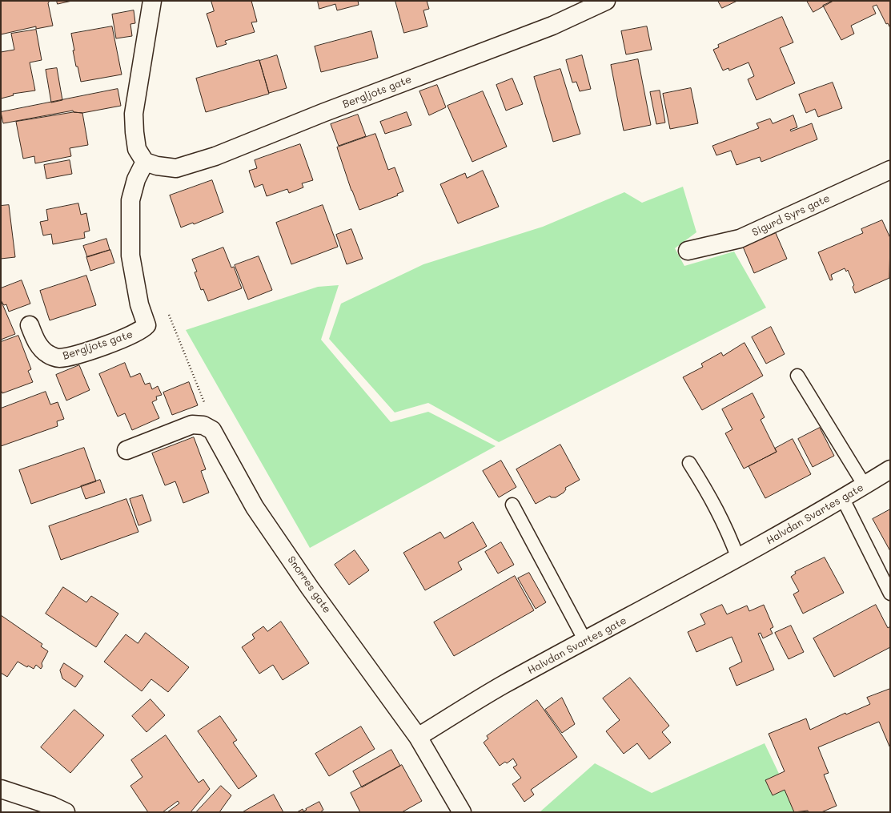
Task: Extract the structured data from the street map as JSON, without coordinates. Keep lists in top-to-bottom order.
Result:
{
  "streets": {
    "street": [
      "Bergljots gate",
      "Sigurd Syrs gate",
      "Halvdan Svartes gate",
      "Snorres gate"
    ]
  },
  "crossings": [
    ["Halvdan Svartes gate", "Snorres gate"]
  ]
}
